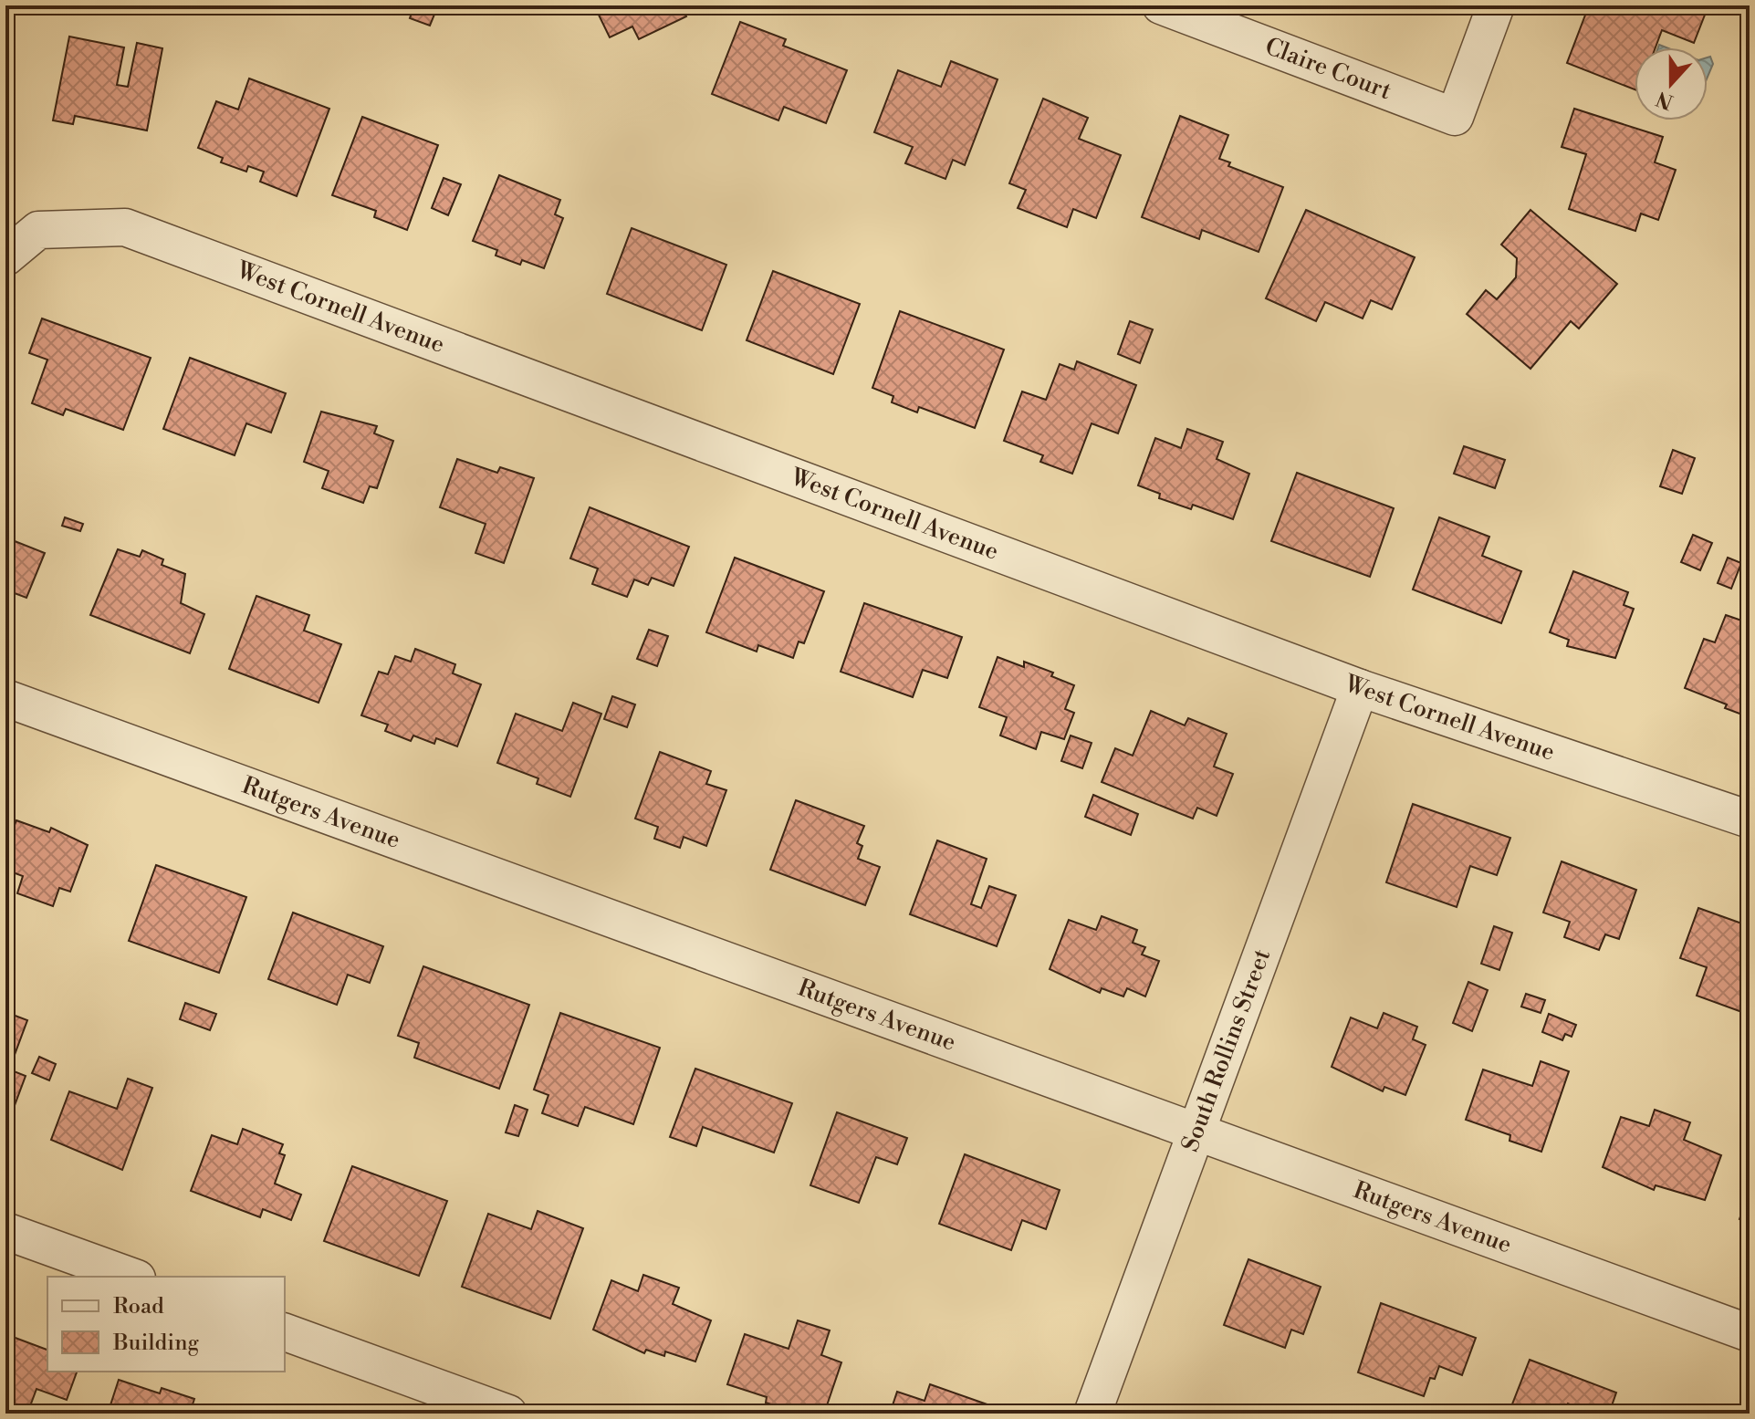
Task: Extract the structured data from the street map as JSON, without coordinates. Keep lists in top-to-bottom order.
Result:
{
  "streets": {
    "street": [
      "Claire Court",
      "West Cornell Avenue",
      "Rutgers Avenue",
      "South Rollins Street"
    ]
  },
  "crossings": [
    ["West Cornell Avenue", "South Rollins Street"],
    ["Rutgers Avenue", "South Rollins Street"]
  ],
  "legend": ["Road", "Building"],
  "north": "bottom"
}
